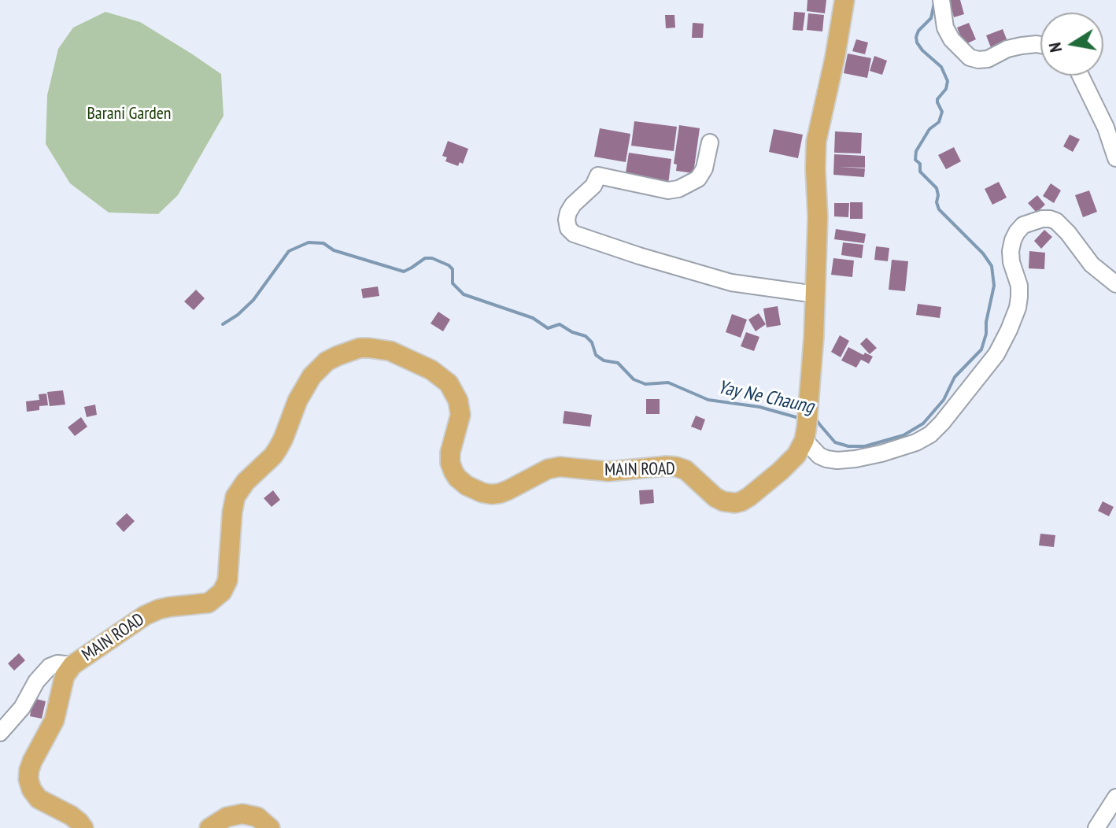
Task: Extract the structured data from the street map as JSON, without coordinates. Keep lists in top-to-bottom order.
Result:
{
  "streets": {
    "main road": ["MAIN ROAD"]
  },
  "water": ["Yay Ne Chaung"],
  "parks": ["Barani Garden"],
  "north": "left"
}
